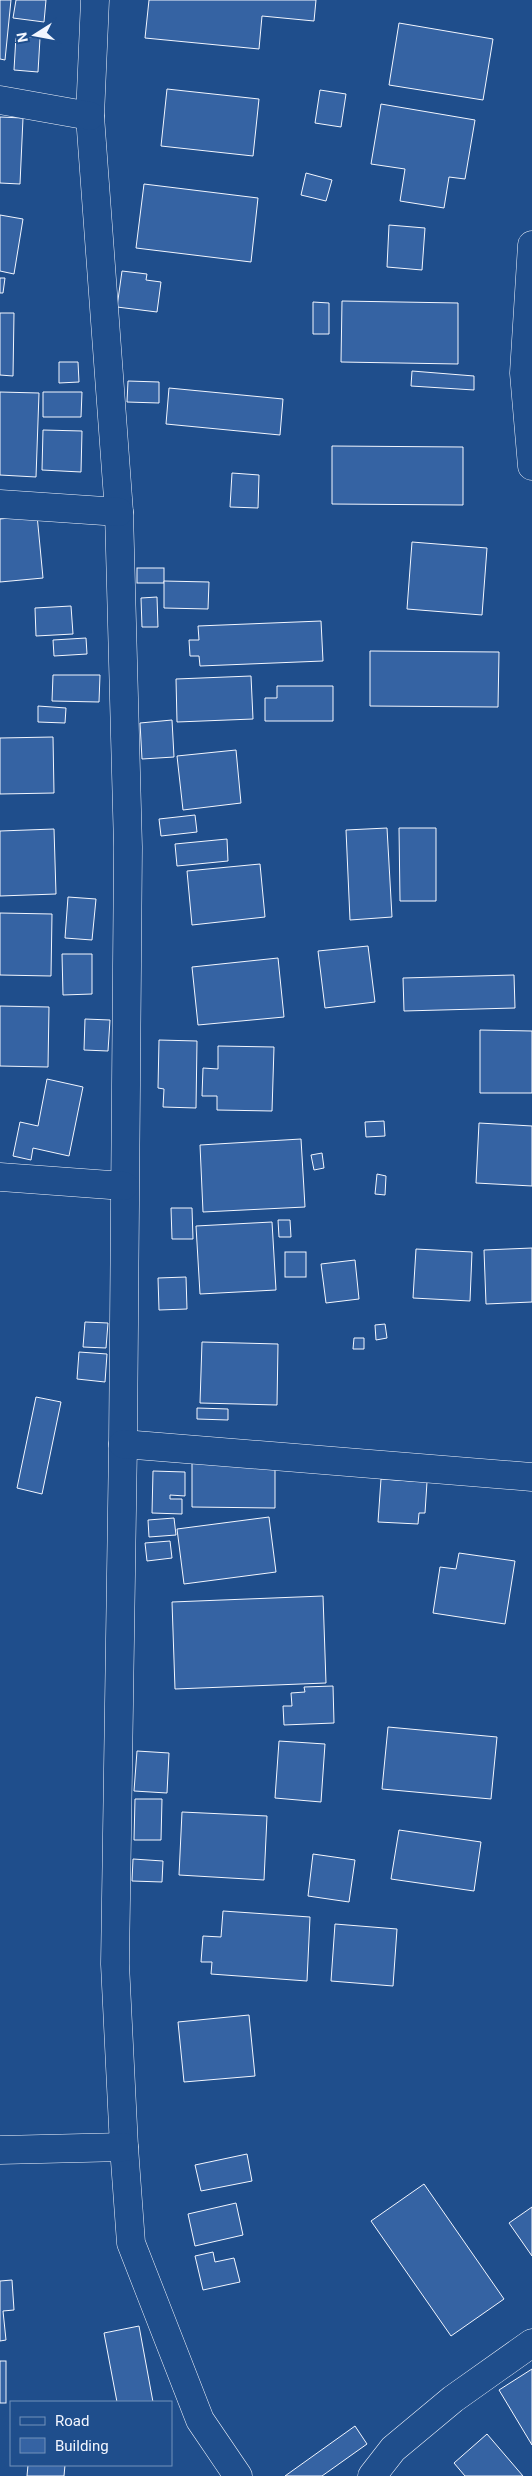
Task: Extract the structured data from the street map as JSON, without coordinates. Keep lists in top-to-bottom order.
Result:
{
  "legend": ["Road", "Building"],
  "north": "left"
}
